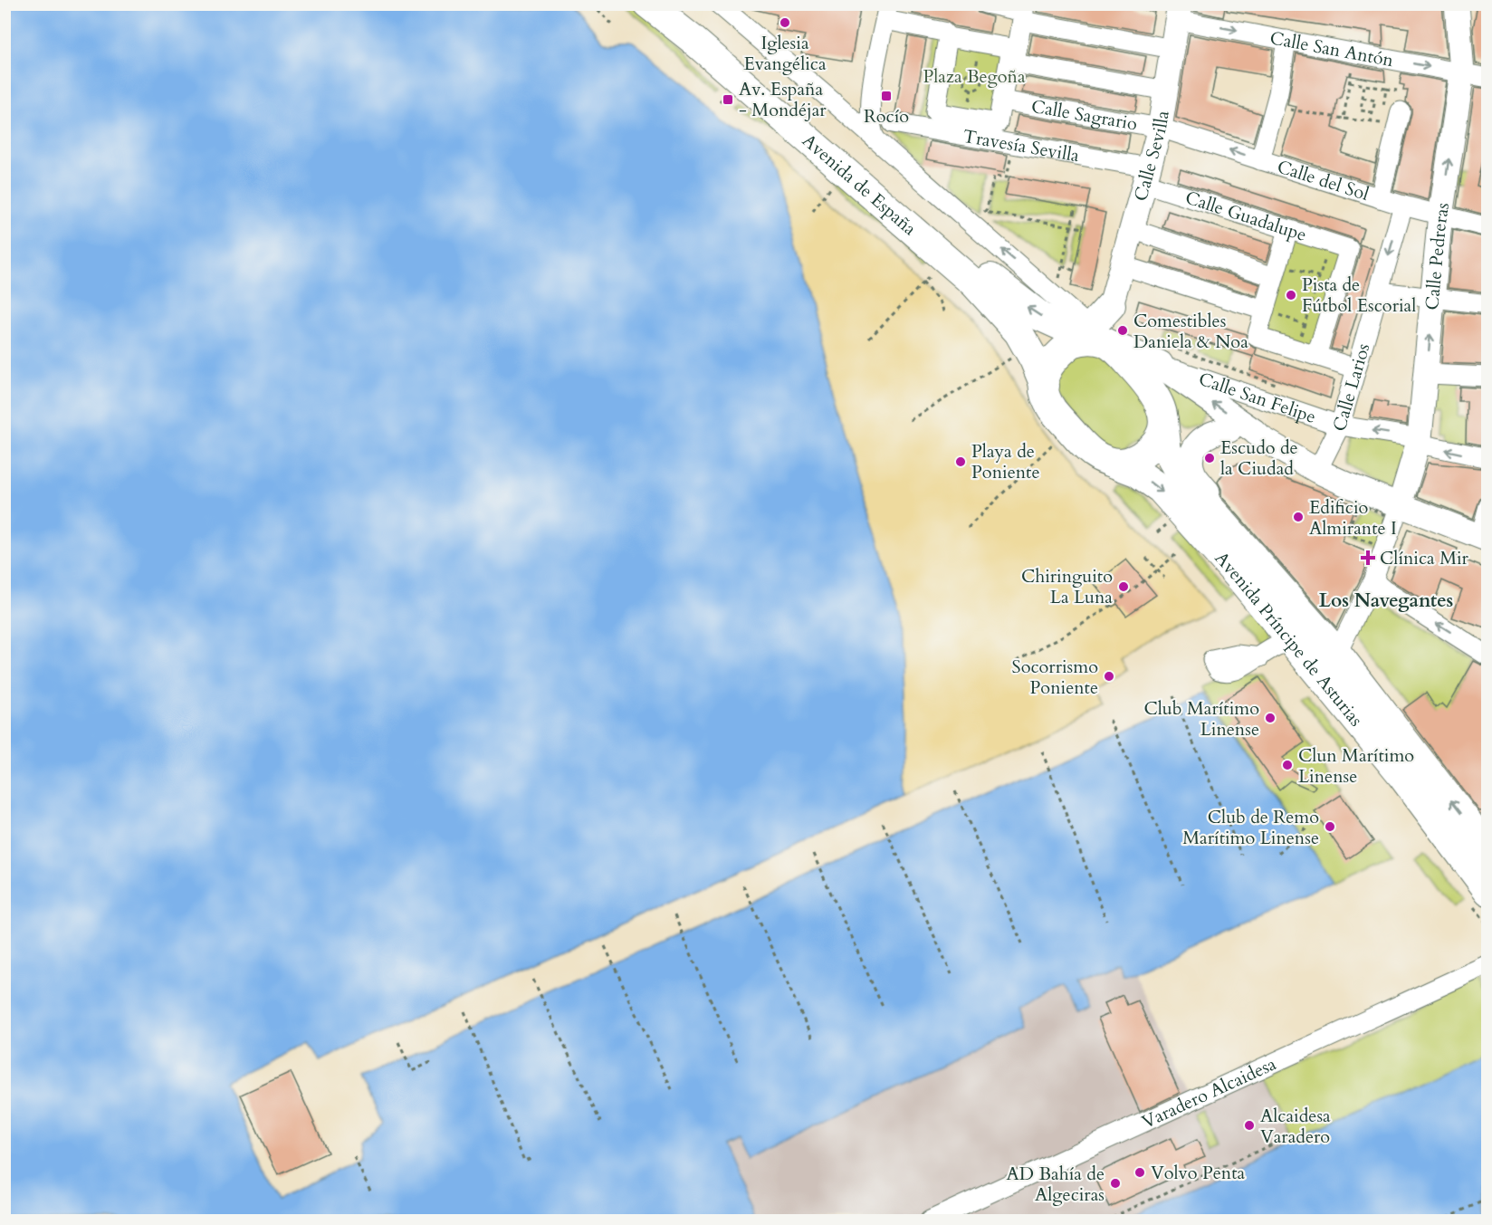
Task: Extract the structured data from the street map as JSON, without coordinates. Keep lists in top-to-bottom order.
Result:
{
  "streets": {
    "highway": ["Avenida de España", "Avenida Príncipe de Asturias"],
    "main road": ["Calle Sevilla", "Calle Pedreras"],
    "street": [
      "Calle San Antón",
      "Calle Sagrario",
      "Travesía Sevilla",
      "Calle del Sol",
      "Calle Guadalupe",
      "Calle Larios",
      "Calle San Felipe",
      "Varadero Alcaidesa"
    ]
  },
  "crossings": [
    ["Calle San Antón", "Calle Sevilla"],
    ["Calle San Antón", "Calle Pedreras"],
    ["Calle Sagrario", "Calle Sevilla"],
    ["Calle Sagrario", "Calle del Sol"],
    ["Travesía Sevilla", "Calle Sevilla"],
    ["Travesía Sevilla", "Calle Guadalupe"],
    ["Calle Sevilla", "Calle del Sol"],
    ["Calle Sevilla", "Calle Guadalupe"],
    ["Calle del Sol", "Calle Pedreras"],
    ["Calle del Sol", "Calle Larios"],
    ["Avenida de España", "Avenida Príncipe de Asturias"],
    ["Calle Pedreras", "Calle San Felipe"],
    ["Calle Larios", "Calle San Felipe"]
  ],
  "one_way": ["Calle San Antón", "Calle Pedreras"],
  "districts": ["Los Navegantes"],
  "parks": ["Plaza Begoña"],
  "places": {
    "other": [
      "Iglesia Evangélica",
      "Pista de Fútbol Escorial",
      "Comestibles Daniela & Noa",
      "Escudo de la Ciudad",
      "Playa de Poniente",
      "Edificio Almirante I",
      "Chiringuito La Luna",
      "Socorrismo Poniente",
      "Club Marítimo Linense",
      "Clun Marítimo Linense",
      "Club de Remo Marítimo Linense",
      "Alcaidesa Varadero",
      "Volvo Penta",
      "AD Bahía de Algeciras"
    ],
    "transit": ["Rocío", "Av. España - Mondéjar"],
    "health": ["Clínica Mir"]
  }
}
